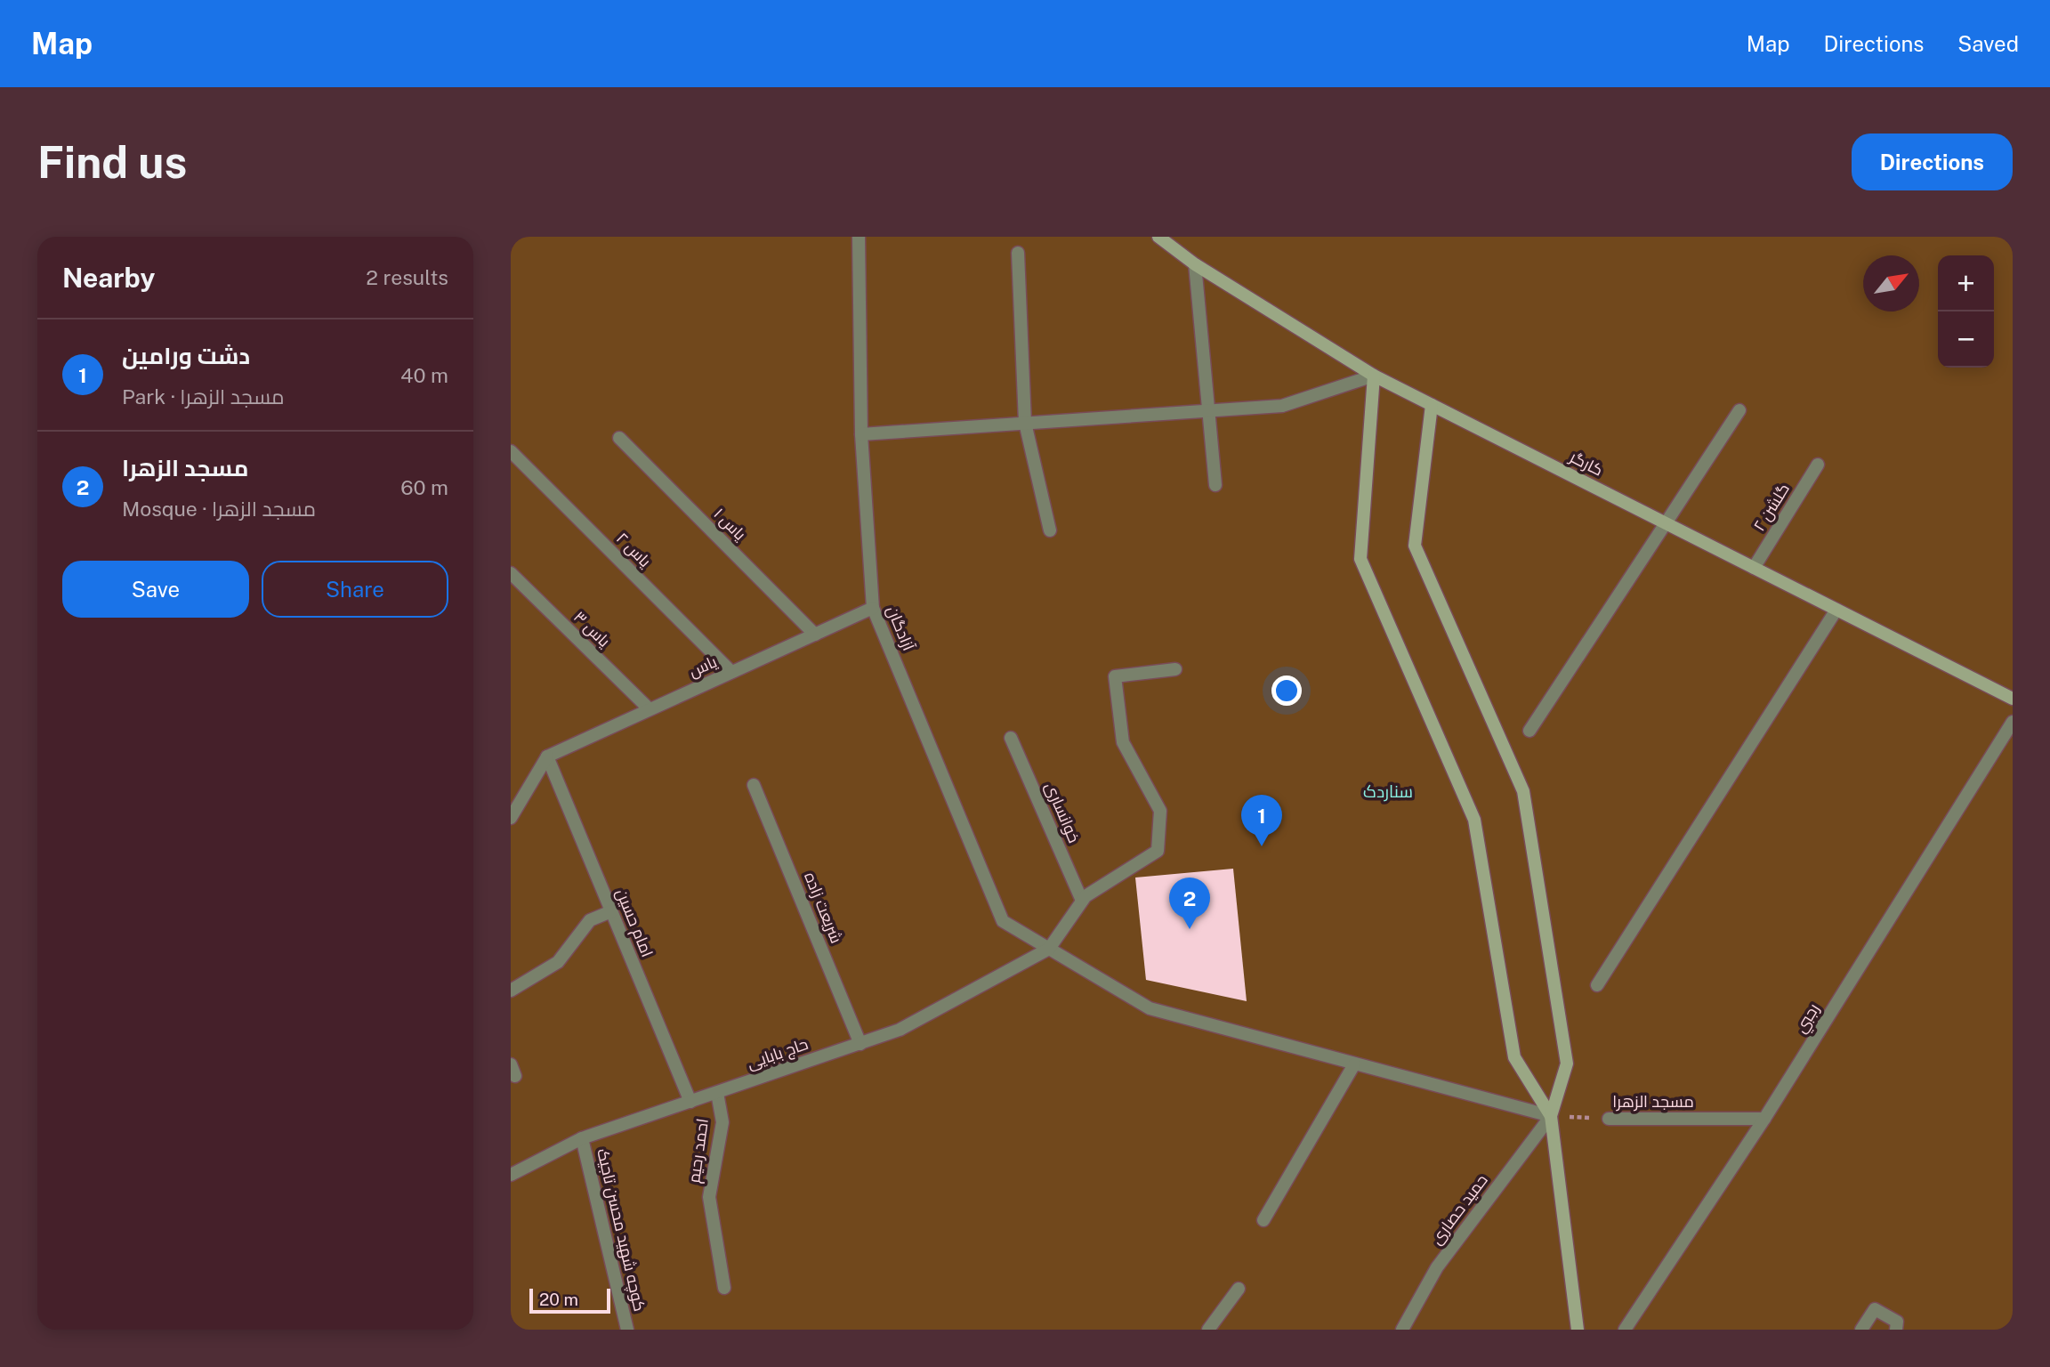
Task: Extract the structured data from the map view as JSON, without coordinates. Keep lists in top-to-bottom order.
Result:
{
  "streets": {
    "main road": ["کارگر"],
    "street": [
      "گلشن ۲",
      "یاس ۱",
      "یاس ۲",
      "آزادگان",
      "یاس ۳",
      "یاس",
      "خوانساری",
      "شریعت زاده",
      "امام حسین",
      "رجبي",
      "حاج بابایی",
      "مسجد الزهرا",
      "احمد رحیم",
      "حمید حصاری",
      "کوچه شهید محسن تاجیک"
    ]
  },
  "crossings": [
    ["کارگر", "گلشن ۲"],
    ["یاس ۱", "یاس"],
    ["یاس ۲", "یاس"],
    ["آزادگان", "یاس"],
    ["آزادگان", "حاج بابایی"],
    ["یاس ۳", "یاس"],
    ["یاس", "امام حسین"],
    ["شریعت زاده", "حاج بابایی"],
    ["امام حسین", "حاج بابایی"],
    ["رجبي", "مسجد الزهرا"],
    ["حاج بابایی", "احمد رحیم"],
    ["حاج بابایی", "کوچه شهید محسن تاجیک"],
    ["مسجد الزهرا", "حمید حصاری"]
  ],
  "districts": ["سناردک"],
  "scale_bar": "20 m",
  "north": "top right",
  "page": {
    "header": "Map",
    "nav": ["Map", "Directions", "Saved"],
    "buttons": [
      "Directions",
      ["Save", "Share"]
    ],
    "title": "Find us",
    "heading": ["Nearby", "2 results"],
    "map_buttons": ["+", "−"],
    "list": [
      {
        "mark": "1",
        "name": "دشت ورامین",
        "note": "Park · مسجد الزهرا",
        "value": "40 m"
      },
      {
        "mark": "2",
        "name": "مسجد الزهرا",
        "note": "Mosque · مسجد الزهرا",
        "value": "60 m"
      }
    ],
    "pins": ["1", "2"],
    "scale": "20 m"
  }
}
